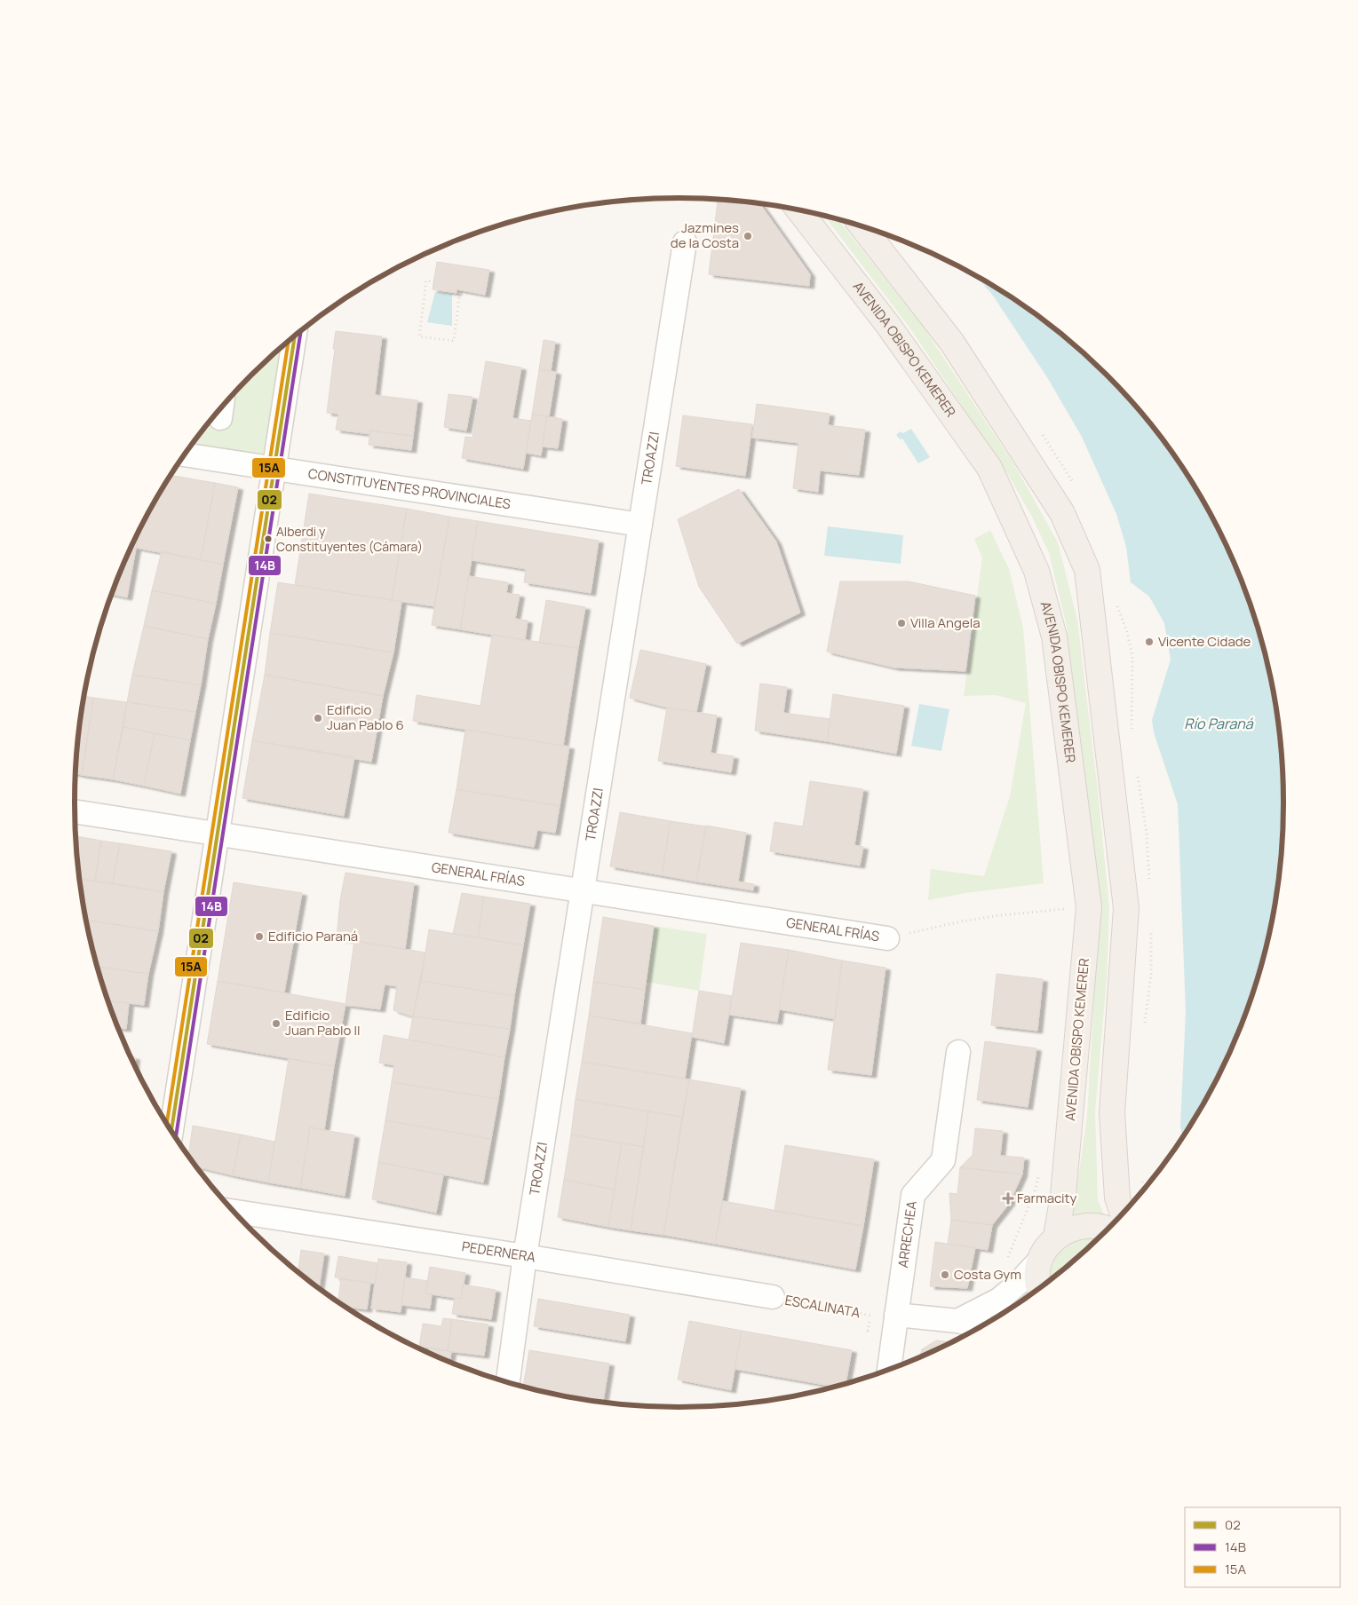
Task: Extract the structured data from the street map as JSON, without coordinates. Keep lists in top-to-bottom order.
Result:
{
  "streets": {
    "main road": ["AVENIDA OBISPO KEMERER"],
    "street": [
      "TROAZZI",
      "CONSTITUYENTES PROVINCIALES",
      "GENERAL FRÍAS",
      "ARRECHEA",
      "PEDERNERA"
    ],
    "path": ["ESCALINATA"]
  },
  "crossings": [
    ["TROAZZI", "CONSTITUYENTES PROVINCIALES"],
    ["TROAZZI", "GENERAL FRÍAS"],
    ["TROAZZI", "PEDERNERA"],
    ["PEDERNERA", "ESCALINATA"]
  ],
  "water": ["Río Paraná"],
  "places": {
    "other": [
      "Jazmines de la Costa",
      "Alberdi y Constituyentes (Cámara)",
      "Villa Angela",
      "Vicente Cidade",
      "Edificio Juan Pablo 6",
      "Edificio Paraná",
      "Edificio Juan Pablo II",
      "Costa Gym"
    ],
    "health": ["Farmacity"]
  },
  "lines": ["transit line 14B", "transit line 02", "transit line 15A"],
  "legend": ["02", "14B", "15A"]
}
